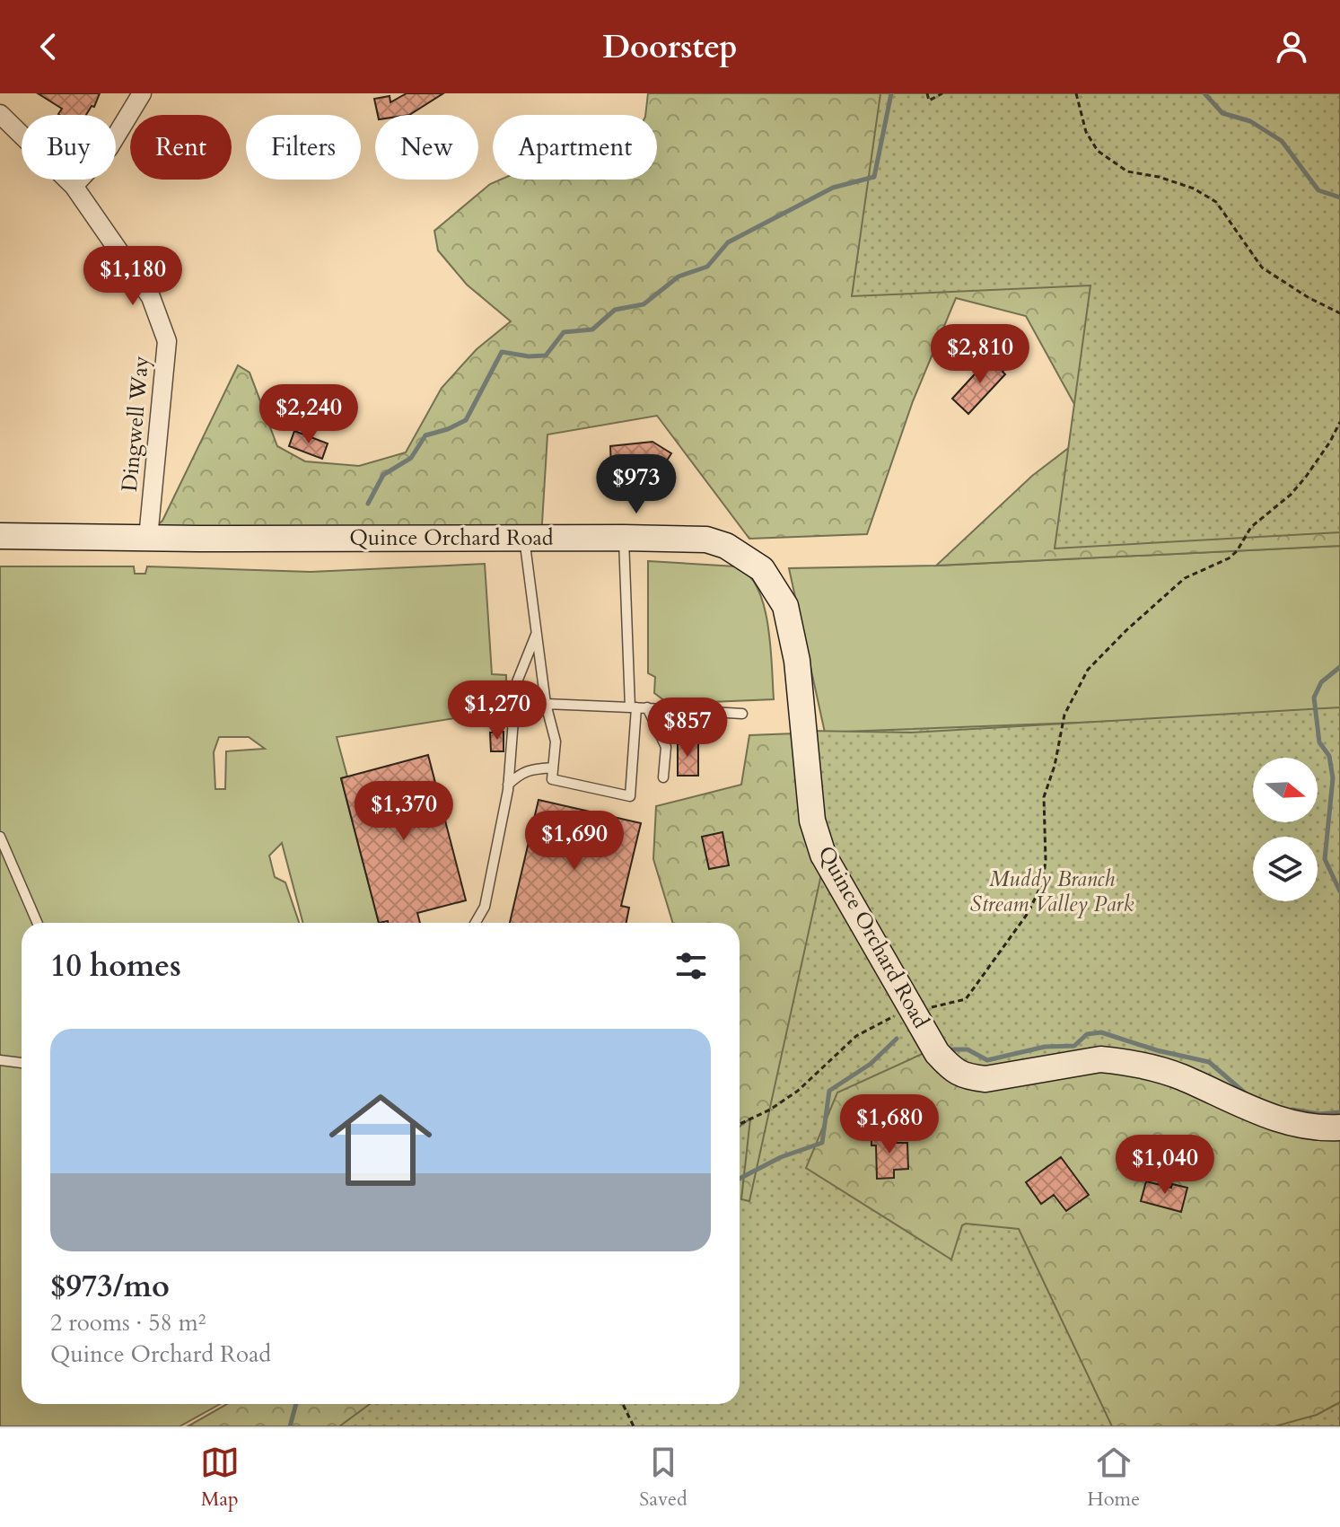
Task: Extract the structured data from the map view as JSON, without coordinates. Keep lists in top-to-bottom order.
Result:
{
  "streets": {
    "street": ["Dingwell Way", "Quince Orchard Road"]
  },
  "crossings": [
    ["Dingwell Way", "Quince Orchard Road"]
  ],
  "parks": ["Muddy Branch Stream Valley Park"],
  "north": "right",
  "page": {
    "header": "Doorstep",
    "chip": [
      "Buy",
      "Rent",
      "Filters",
      "New",
      "Apartment"
    ],
    "price": [
      "$1,180",
      "$2,810",
      "$2,240",
      "$973",
      "$1,270",
      "$857",
      "$1,370",
      "$1,690",
      "$1,680",
      "$1,040"
    ],
    "heading": "10 homes",
    "list": [
      {
        "name": "$973/mo",
        "note": "2 rooms · 58 m² · Quince Orchard Road"
      }
    ],
    "tabs": ["Map", "Saved", "Home"]
  }
}
